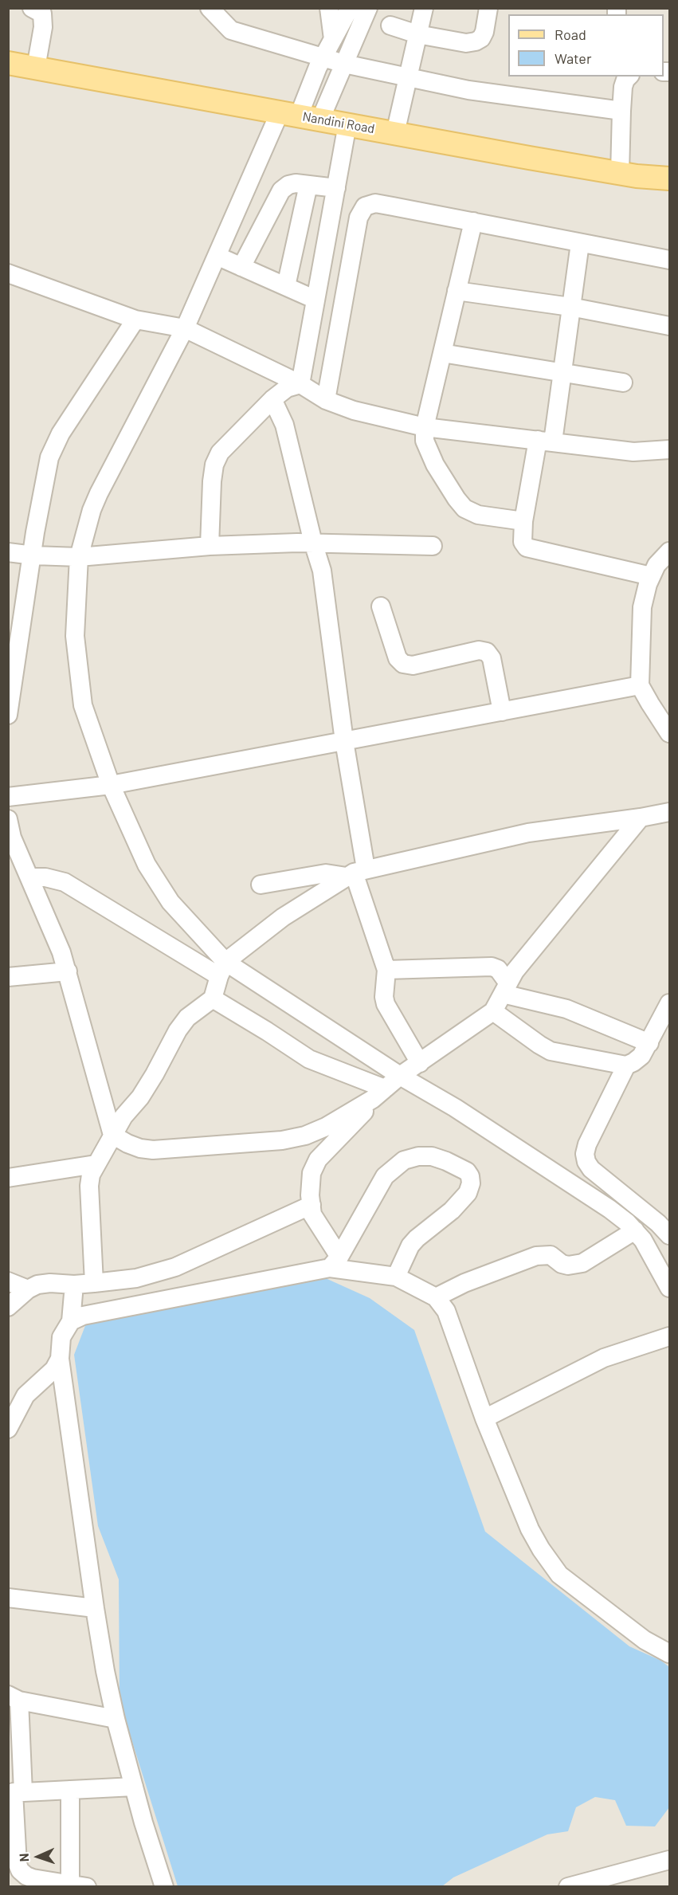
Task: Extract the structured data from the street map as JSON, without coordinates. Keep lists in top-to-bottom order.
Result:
{
  "streets": {
    "main road": ["Nandini Road"]
  },
  "legend": ["Road", "Water"],
  "north": "left"
}
